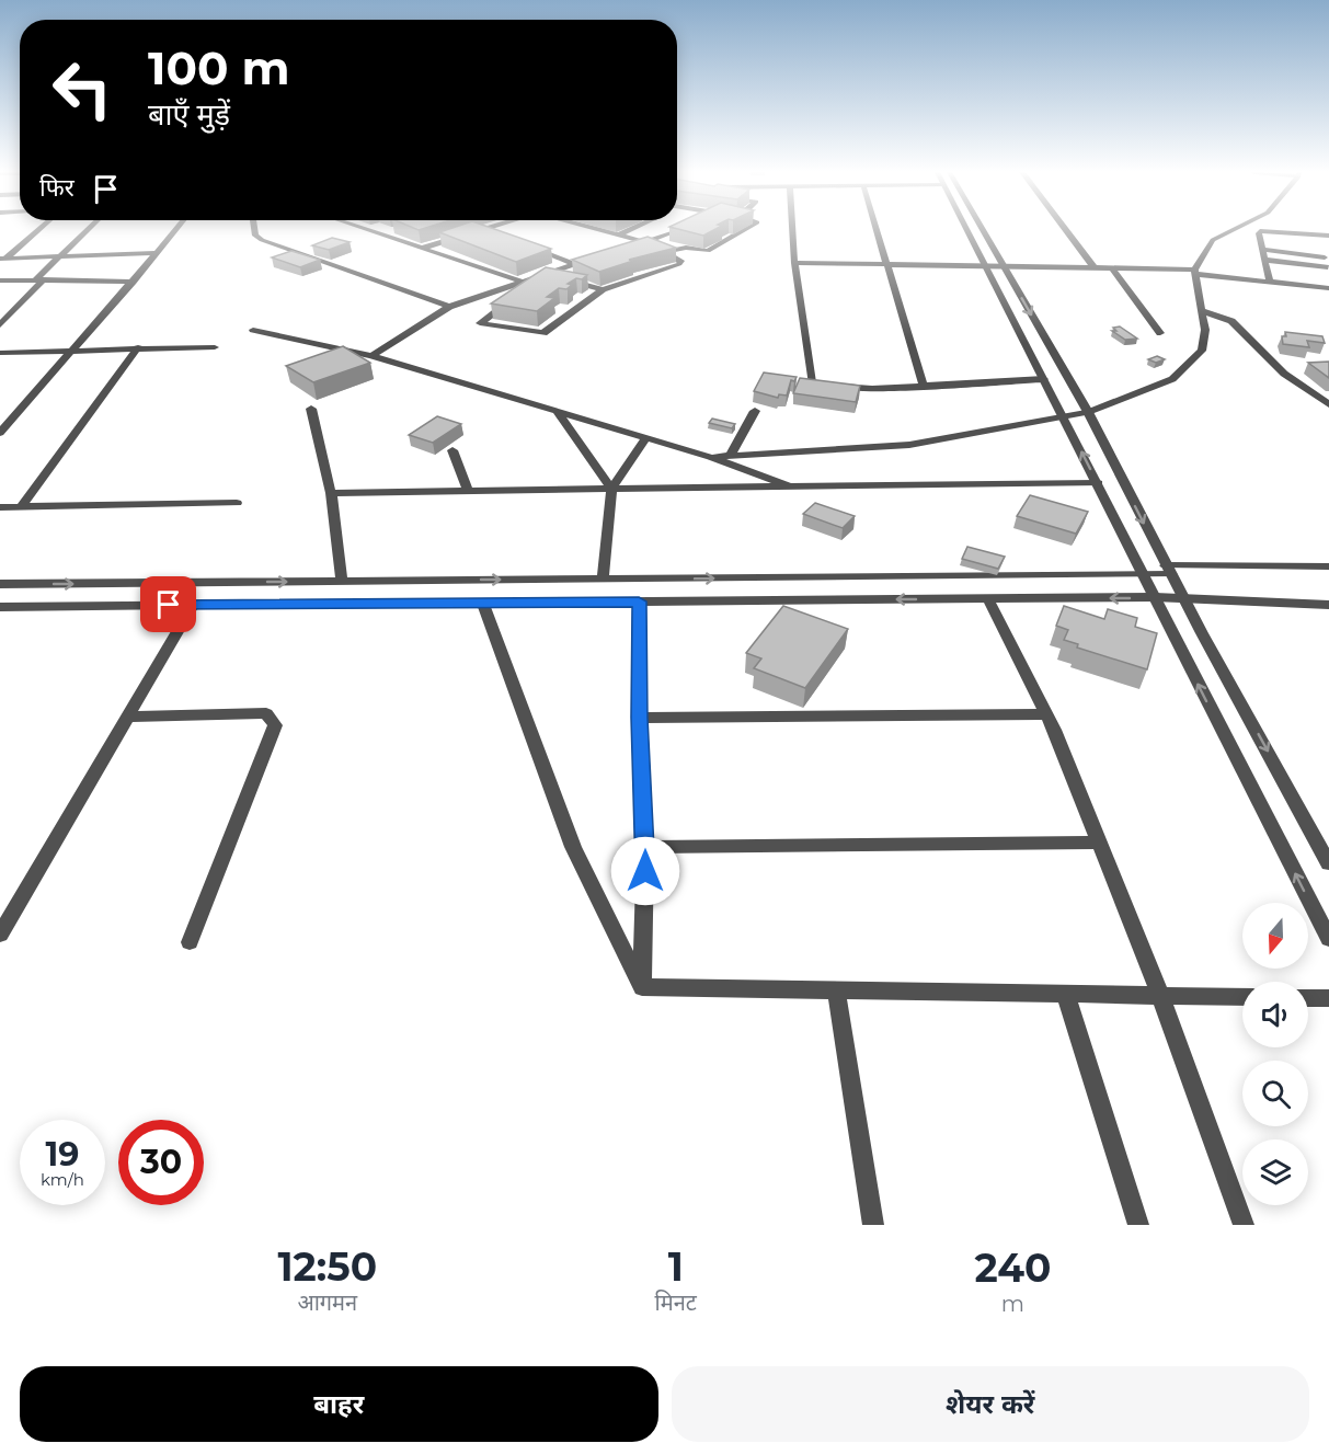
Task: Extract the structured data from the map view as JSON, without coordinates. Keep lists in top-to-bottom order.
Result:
{
  "north": "bottom",
  "page": {
    "turn": ["100 m", "बाएँ मुड़ें"],
    "then": "फिर",
    "speed": "19 km/h",
    "limit": "30",
    "eta": [
      "12:50",
      "आगमन",
      "1",
      "मिनट",
      "240",
      "m"
    ],
    "buttons": ["बाहर", "शेयर करें"]
  }
}
